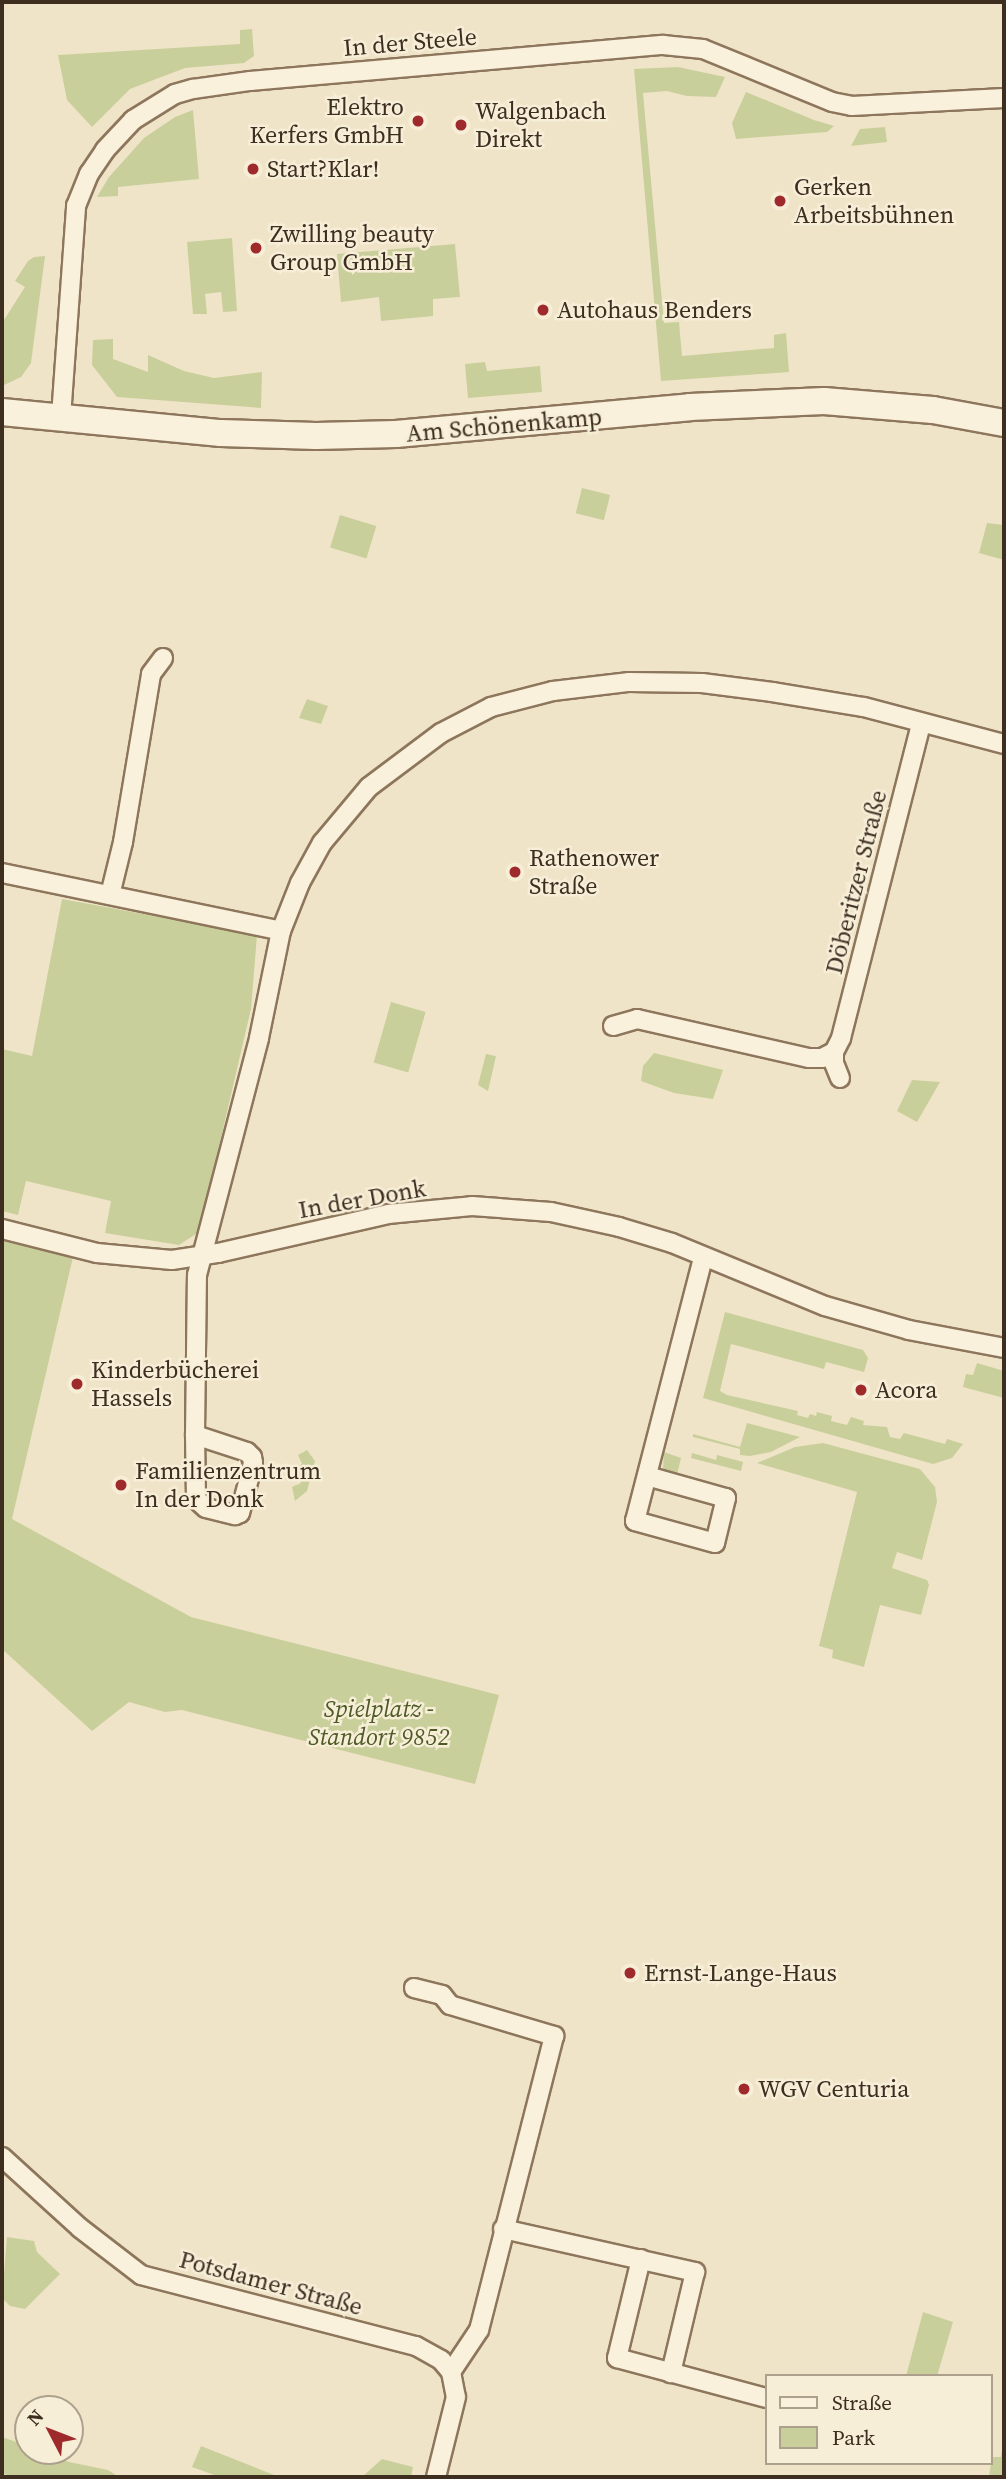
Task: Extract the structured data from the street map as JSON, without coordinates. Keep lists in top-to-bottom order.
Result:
{
  "streets": {
    "main road": ["Am Schönenkamp"],
    "street": [
      "In der Steele",
      "Döberitzer Straße",
      "In der Donk",
      "Potsdamer Straße"
    ]
  },
  "crossings": [
    ["In der Steele", "Am Schönenkamp"]
  ],
  "parks": ["Spielplatz - Standort 9852"],
  "places": [
    "Elektro Kerfers GmbH",
    "Walgenbach Direkt",
    "Start?Klar!",
    "Gerken Arbeitsbühnen",
    "Zwilling beauty Group GmbH",
    "Autohaus Benders",
    "Rathenower Straße",
    "Kinderbücherei Hassels",
    "Acora",
    "Familienzentrum In der Donk",
    "Ernst-Lange-Haus",
    "WGV Centuria"
  ],
  "legend": ["Straße", "Park"],
  "north": "top left"
}
